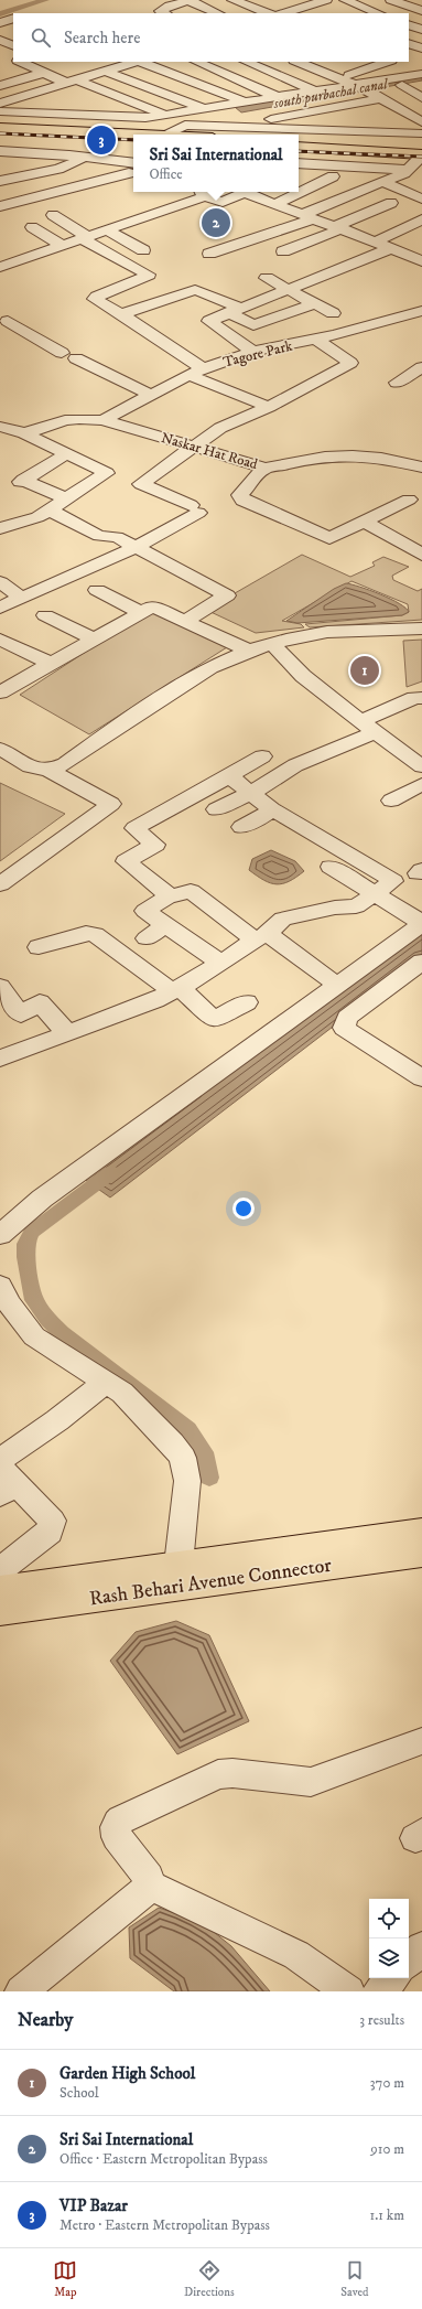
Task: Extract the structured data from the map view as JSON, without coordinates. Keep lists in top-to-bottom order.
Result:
{
  "streets": {
    "main road": ["Rash Behari Avenue Connector"],
    "street": ["Tagore Park", "Naskar Hat Road"]
  },
  "crossings": [
    ["Tagore Park", "Naskar Hat Road"]
  ],
  "water": ["south purbachal canal"],
  "page": {
    "search": "Search here",
    "pins": ["3", "2", "1"],
    "popup": ["Sri Sai International", "Office"],
    "heading": ["Nearby", "3 results"],
    "list": [
      {
        "mark": "1",
        "name": "Garden High School",
        "note": "School",
        "value": "370 m"
      },
      {
        "mark": "2",
        "name": "Sri Sai International",
        "note": "Office · Eastern Metropolitan Bypass",
        "value": "910 m"
      },
      {
        "mark": "3",
        "name": "VIP Bazar",
        "note": "Metro · Eastern Metropolitan Bypass",
        "value": "1.1 km"
      }
    ],
    "nav": ["Map", "Directions", "Saved"]
  }
}
